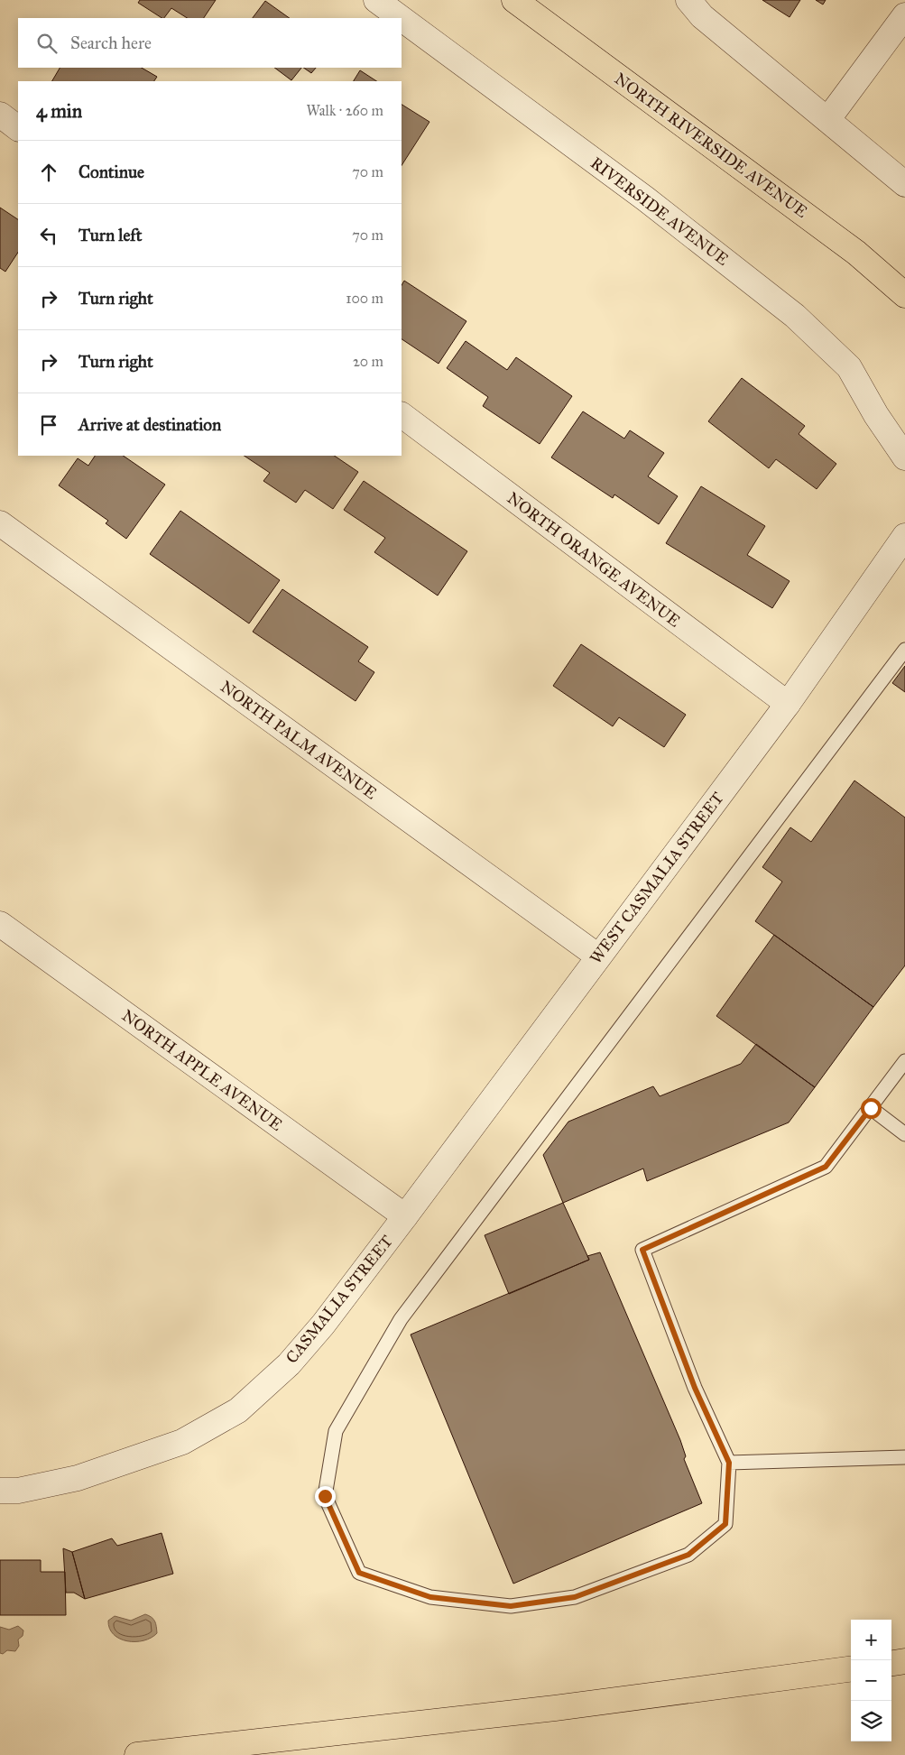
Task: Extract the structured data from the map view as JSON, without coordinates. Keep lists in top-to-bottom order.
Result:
{
  "streets": {
    "main road": ["NORTH RIVERSIDE AVENUE"],
    "street": [
      "RIVERSIDE AVENUE",
      "NORTH ORANGE AVENUE",
      "NORTH PALM AVENUE",
      "WEST CASMALIA STREET",
      "NORTH APPLE AVENUE",
      "CASMALIA STREET"
    ]
  },
  "crossings": [
    ["NORTH ORANGE AVENUE", "WEST CASMALIA STREET"],
    ["NORTH PALM AVENUE", "WEST CASMALIA STREET"],
    ["WEST CASMALIA STREET", "NORTH APPLE AVENUE"],
    ["WEST CASMALIA STREET", "CASMALIA STREET"],
    ["NORTH APPLE AVENUE", "CASMALIA STREET"]
  ],
  "page": {
    "search": "Search here",
    "heading": ["4 min", "Walk · 260 m"],
    "list": [
      ["Continue", "70 m"],
      ["Turn left", "70 m"],
      ["Turn right", "100 m"],
      ["Turn right", "20 m"],
      "Arrive at destination"
    ],
    "map_buttons": ["+", "−"]
  }
}
